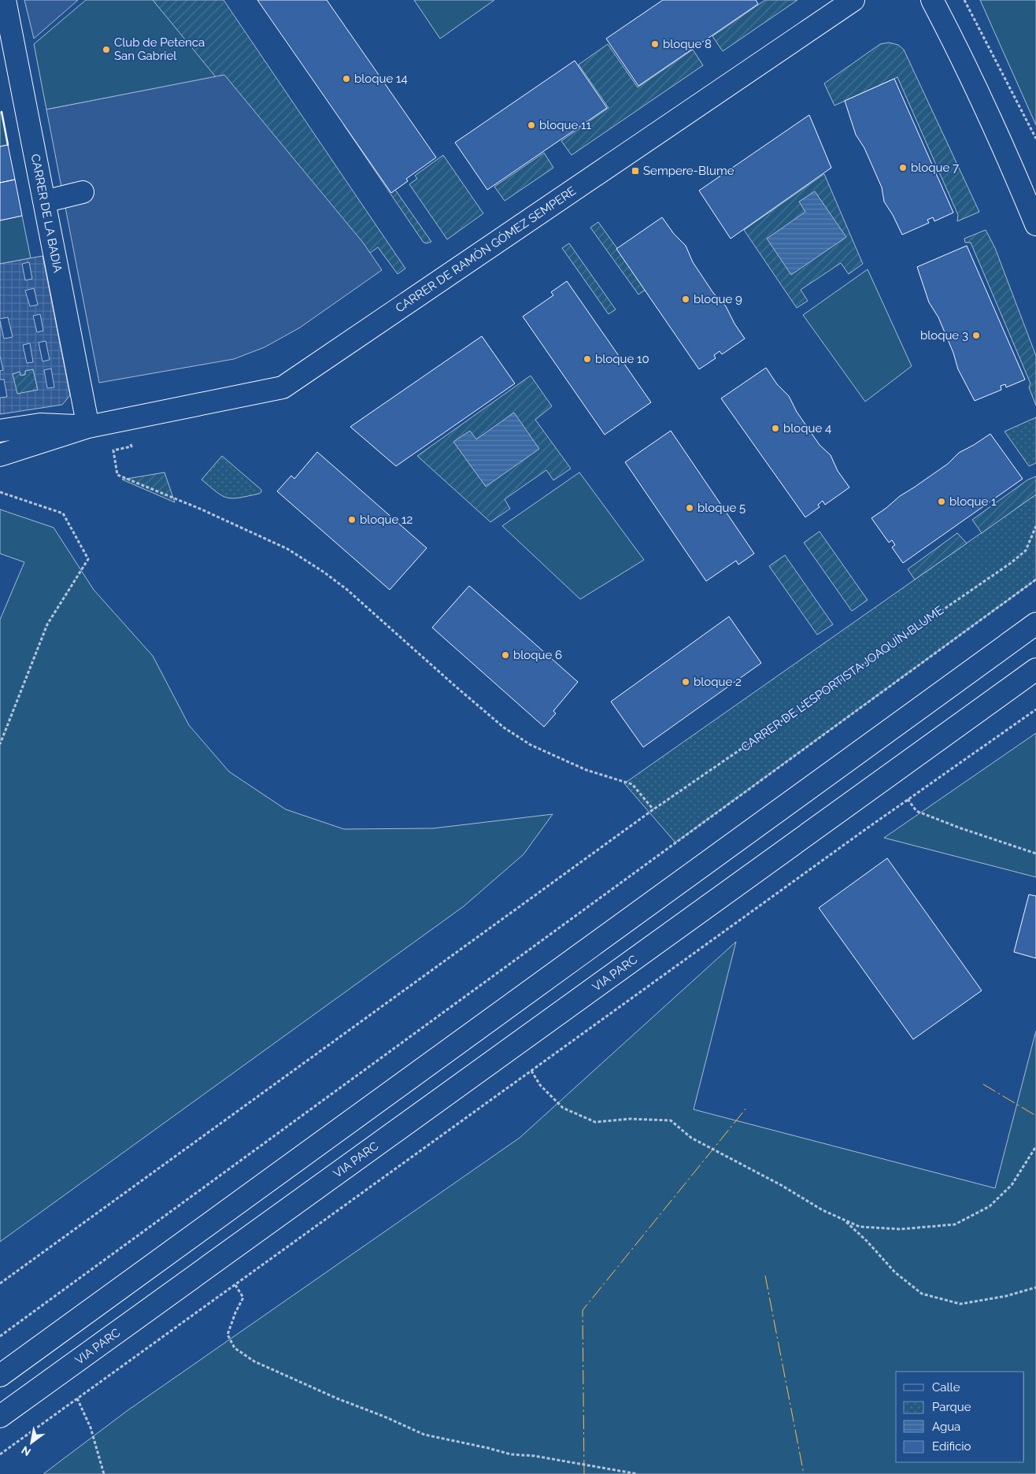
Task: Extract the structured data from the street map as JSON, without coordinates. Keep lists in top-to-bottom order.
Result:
{
  "streets": {
    "main road": ["CARRER DE LA BADIA", "CARRER DE RAMÓN GÓMEZ SEMPERE", "VIA PARC"],
    "path": ["CARRER DE L'ESPORTISTA JOAQUÍN BLUME"]
  },
  "crossings": [
    ["CARRER DE LA BADIA", "CARRER DE RAMÓN GÓMEZ SEMPERE"]
  ],
  "places": {
    "other": [
      "bloque 8",
      "Club de Petenca San Gabriel",
      "bloque 14",
      "bloque 11",
      "bloque 7",
      "bloque 9",
      "bloque 3",
      "bloque 10",
      "bloque 4",
      "bloque 1",
      "bloque 5",
      "bloque 12",
      "bloque 6",
      "bloque 2"
    ],
    "transit": ["Sempere-Blume"]
  },
  "legend": [
    "Calle",
    "Parque",
    "Agua",
    "Edificio"
  ],
  "north": "bottom left"
}
